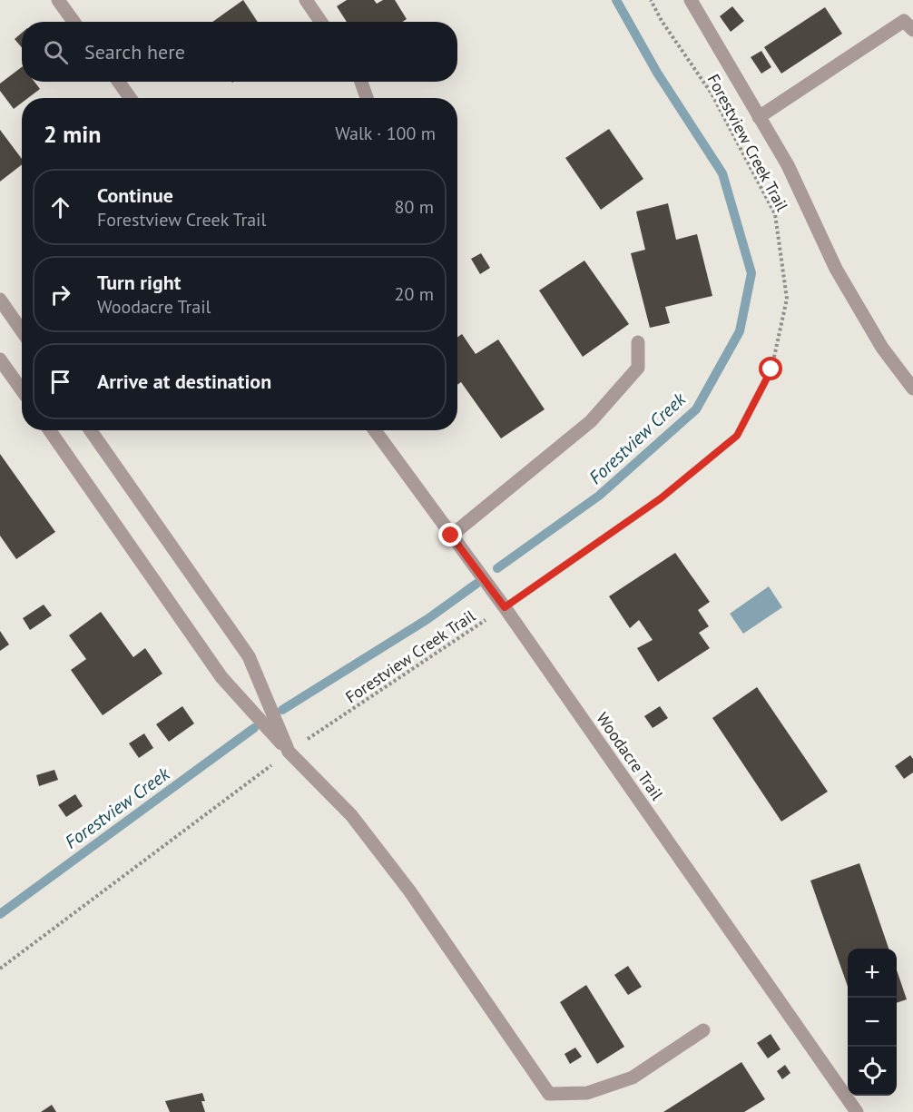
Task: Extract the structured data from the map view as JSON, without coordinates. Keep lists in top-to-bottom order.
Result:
{
  "streets": {
    "street": ["Woodacre Trail"],
    "path": ["Forestview Creek Trail"]
  },
  "crossings": [
    ["Forestview Creek Trail", "Woodacre Trail"]
  ],
  "water": ["Forestview Creek"],
  "page": {
    "search": "Search here",
    "heading": ["2 min", "Walk · 100 m"],
    "list": [
      ["Continue", "Forestview Creek Trail", "80 m"],
      ["Turn right", "Woodacre Trail", "20 m"],
      "Arrive at destination"
    ],
    "map_buttons": ["+", "−"]
  }
}
